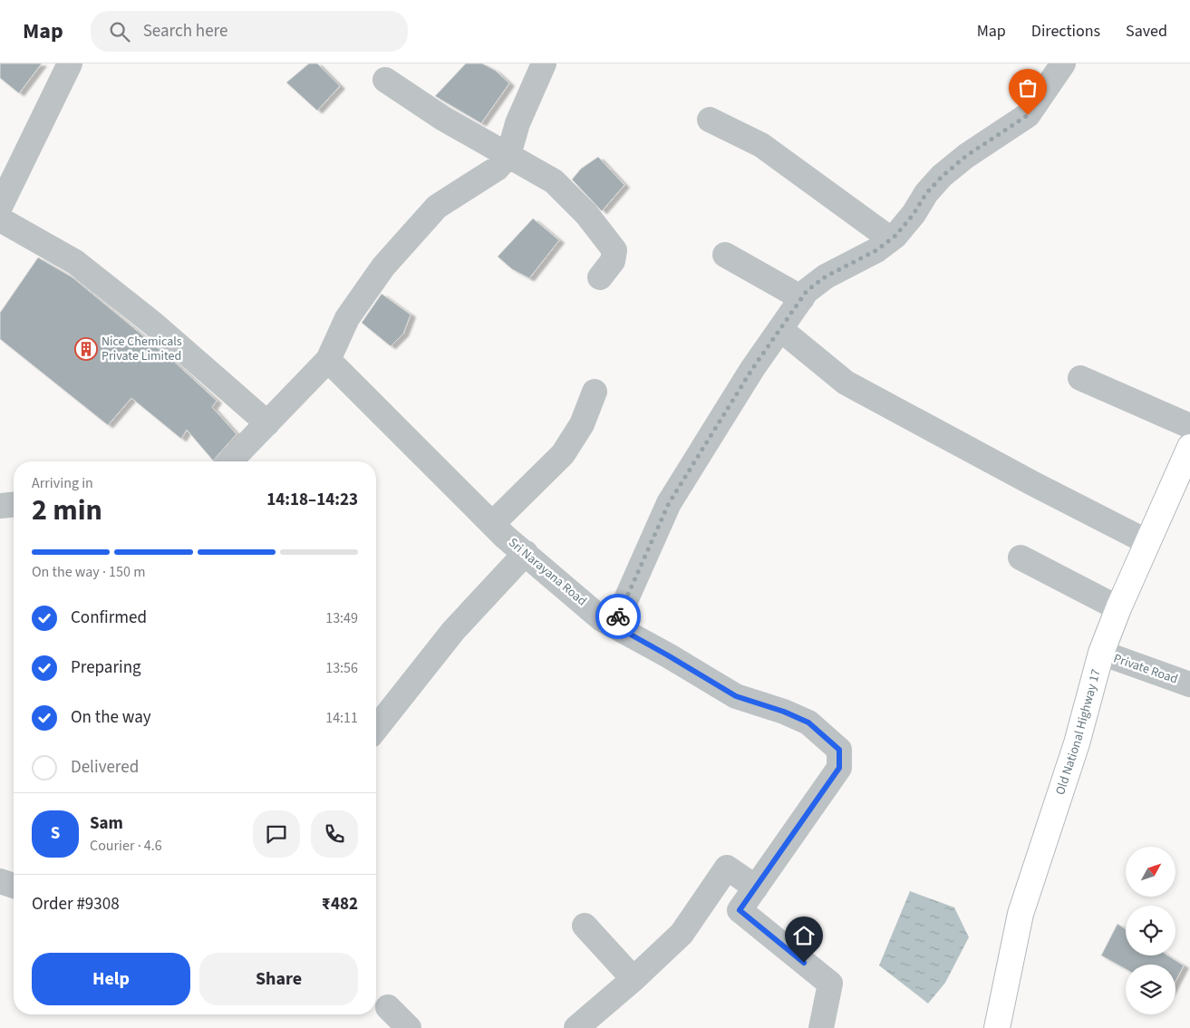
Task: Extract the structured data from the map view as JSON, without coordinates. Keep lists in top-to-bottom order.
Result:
{
  "streets": {
    "street": ["Sri Narayana Road", "Private Road", "Old National Highway 17"]
  },
  "crossings": [
    ["Private Road", "Old National Highway 17"]
  ],
  "places": {
    "building": ["Nice Chemicals Private Limited"]
  },
  "north": "top right",
  "page": {
    "header": "Map",
    "search": "Search here",
    "nav": ["Map", "Directions", "Saved"],
    "heading": ["2 min", "Arriving in", "14:18–14:23"],
    "panel": [
      "Sam",
      "Courier · 4.6",
      "Order #9308",
      "₹482"
    ],
    "bar": "On the way · 150 m",
    "list": [
      ["Confirmed", "13:49"],
      ["Preparing", "13:56"],
      ["On the way", "14:11"],
      "Delivered"
    ],
    "round": "S",
    "buttons": ["Help", "Share"]
  }
}
